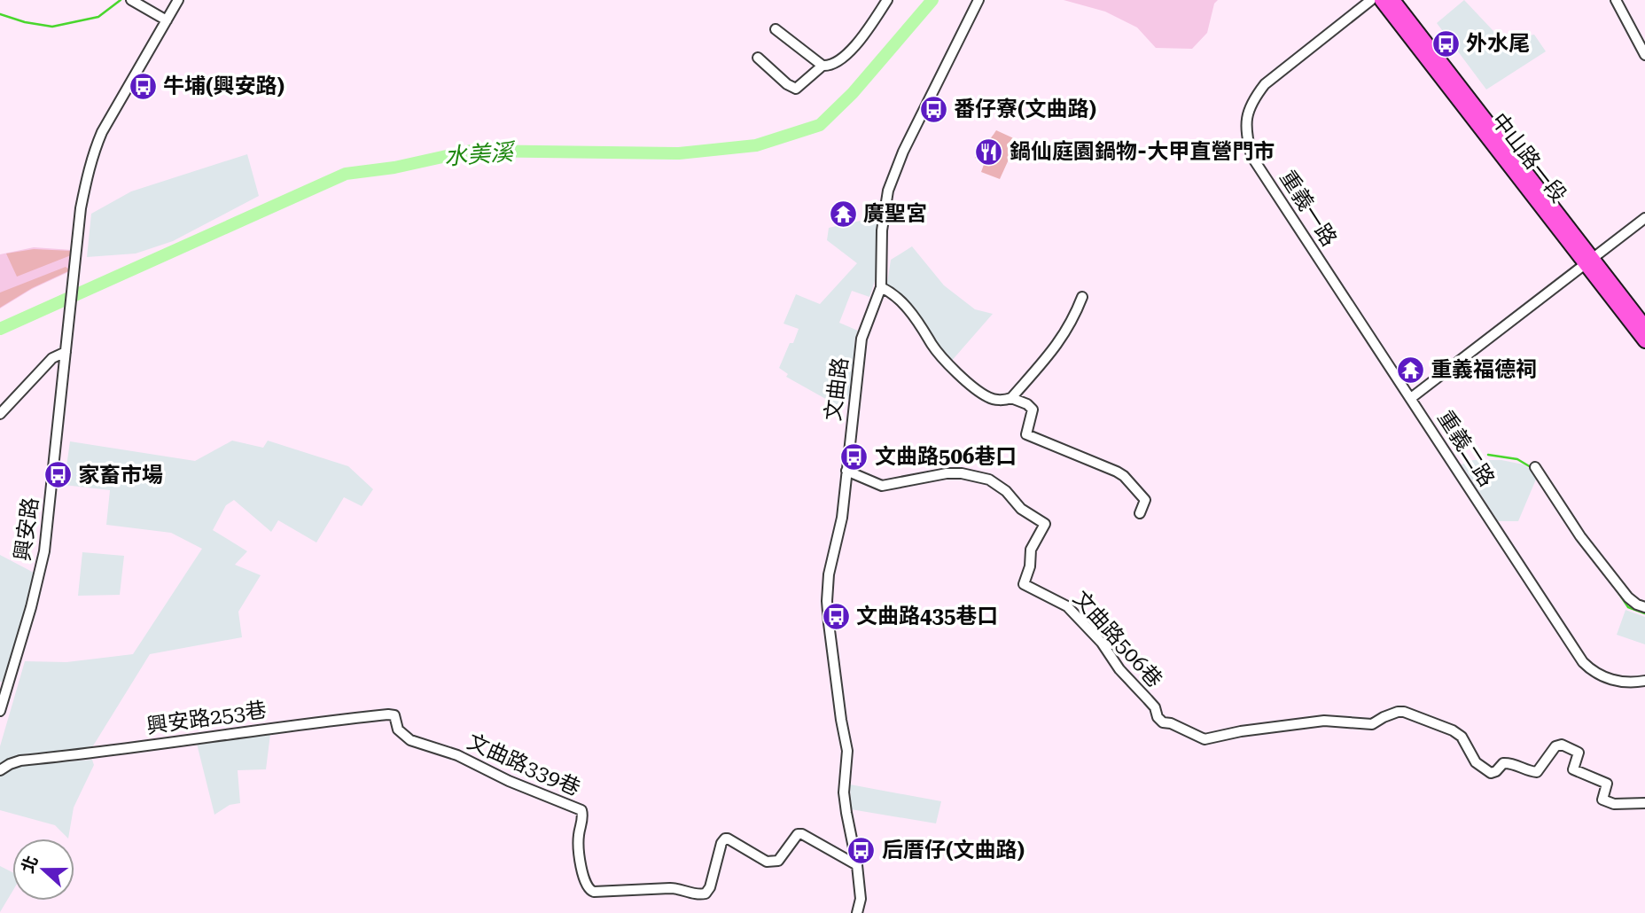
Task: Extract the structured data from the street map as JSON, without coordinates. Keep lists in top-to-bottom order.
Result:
{
  "streets": {
    "main road": ["中山路一段"],
    "street": [
      "重義一路",
      "文曲路",
      "重義二路",
      "興安路",
      "文曲路506巷",
      "興安路253巷",
      "文曲路339巷"
    ]
  },
  "crossings": [
    ["中山路一段", "重義二路"],
    ["重義一路", "重義二路"],
    ["文曲路", "文曲路506巷"],
    ["文曲路", "文曲路339巷"],
    ["興安路253巷", "文曲路339巷"]
  ],
  "water": ["水美溪"],
  "places": {
    "bus stop": [
      "外水尾",
      "牛埔(興安路)",
      "番仔寮(文曲路)",
      "文曲路506巷口",
      "家畜市場",
      "文曲路435巷口",
      "后厝仔(文曲路)"
    ],
    "restaurant": ["鍋仙庭園鍋物-大甲直營門市"],
    "temple": ["廣聖宮", "重義福德祠"]
  },
  "north": "left"
}
